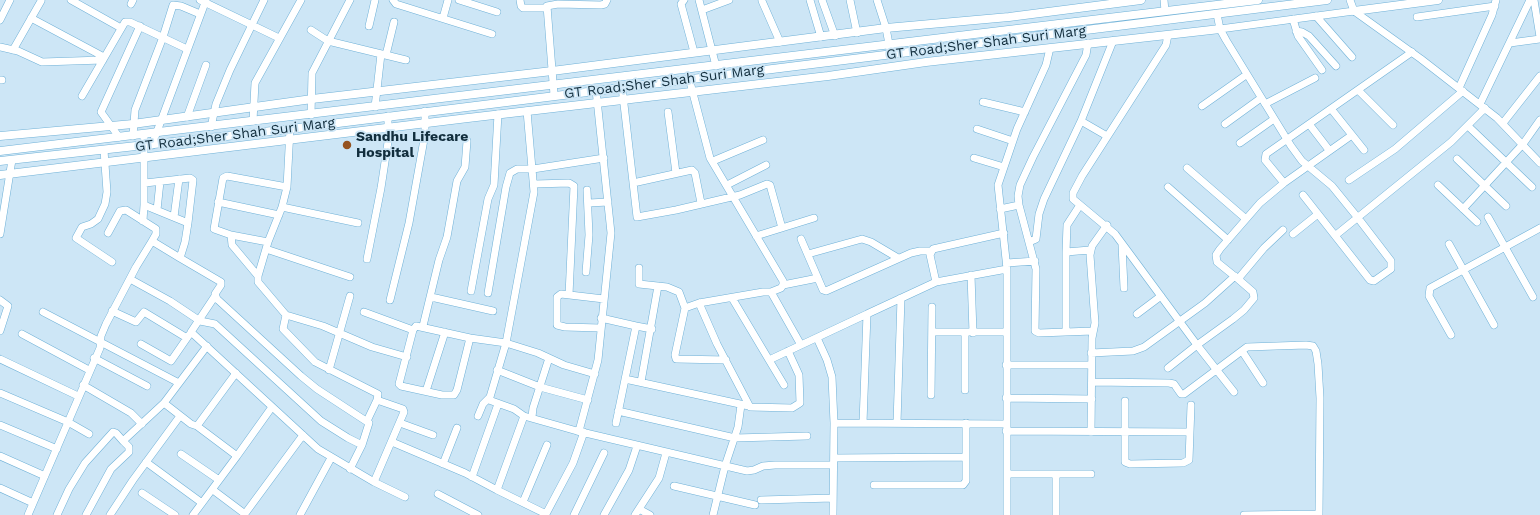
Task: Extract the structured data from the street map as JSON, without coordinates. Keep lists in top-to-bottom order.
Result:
{
  "streets": {
    "main road": ["GT Road;Sher Shah Suri Marg"]
  },
  "places": ["Sandhu Lifecare Hospital"]
}
